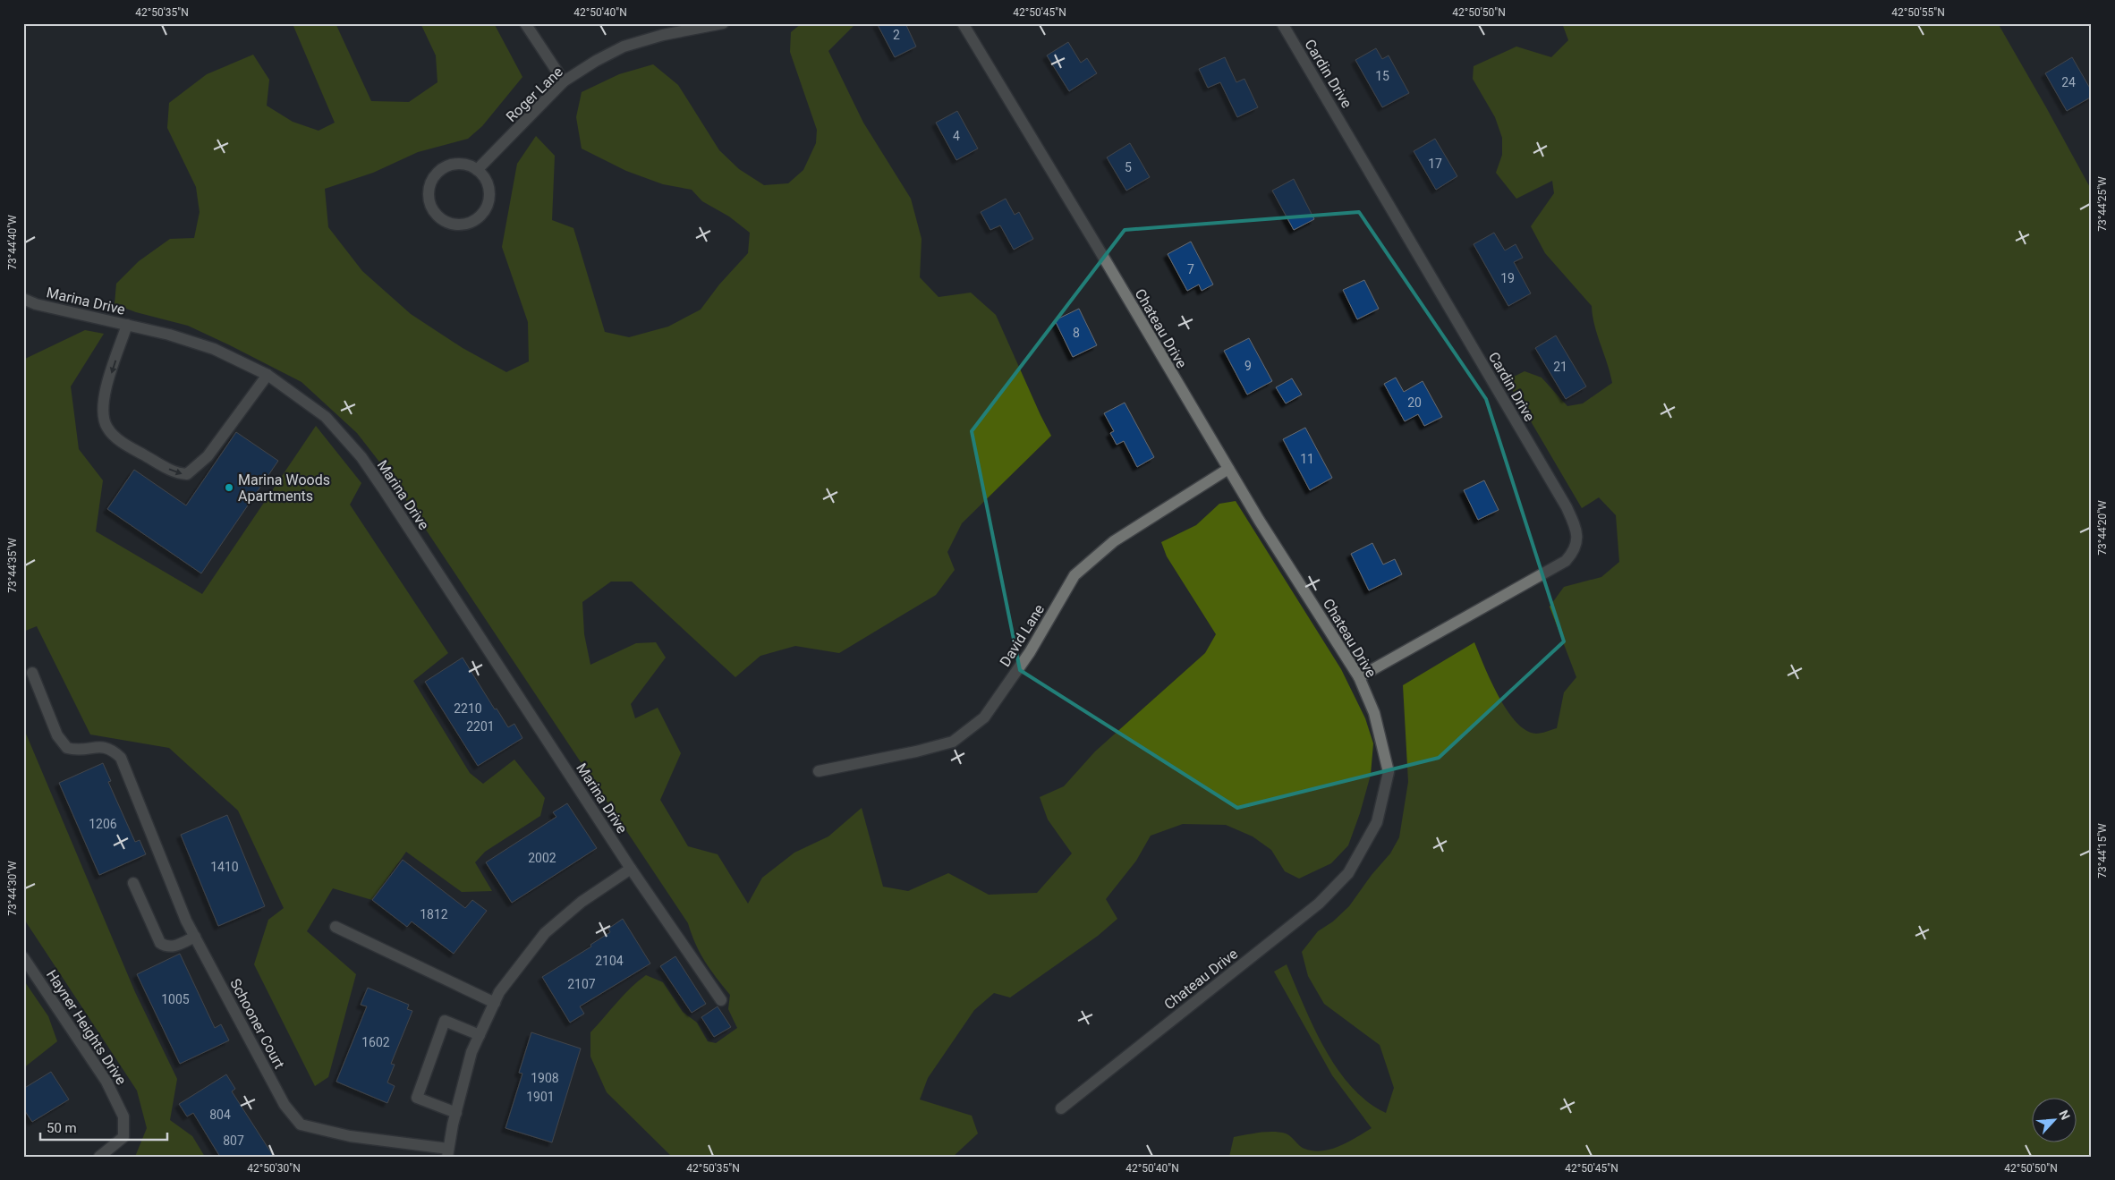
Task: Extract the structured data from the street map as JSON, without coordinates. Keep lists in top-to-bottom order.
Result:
{
  "streets": {
    "street": [
      "Cardin Drive",
      "Roger Lane",
      "Marina Drive",
      "Chateau Drive",
      "David Lane",
      "Schooner Court",
      "Hayner Heights Drive"
    ]
  },
  "crossings": [
    ["Cardin Drive", "Chateau Drive"],
    ["Chateau Drive", "David Lane"]
  ],
  "places": ["Marina Woods Apartments"],
  "house_numbers": [
    "2",
    "15",
    "24",
    "4",
    "17",
    "5",
    "7",
    "19",
    "8",
    "9",
    "21",
    "20",
    "11",
    "2210",
    "2201",
    "1206",
    "2002",
    "1410",
    "1812",
    "2104",
    "2107",
    "1005",
    "1602",
    "1908",
    "1901",
    "804",
    "807"
  ],
  "scale_bar": "50 m",
  "north": "top right",
  "coordinates": [
    "42°50'35\"N",
    "42°50'40\"N",
    "42°50'45\"N",
    "42°50'50\"N",
    "42°50'55\"N",
    "73°44'25\"W",
    "73°44'40\"W",
    "73°44'20\"W",
    "73°44'35\"W",
    "73°44'15\"W",
    "73°44'30\"W",
    "42°50'30\"N"
  ]
}
